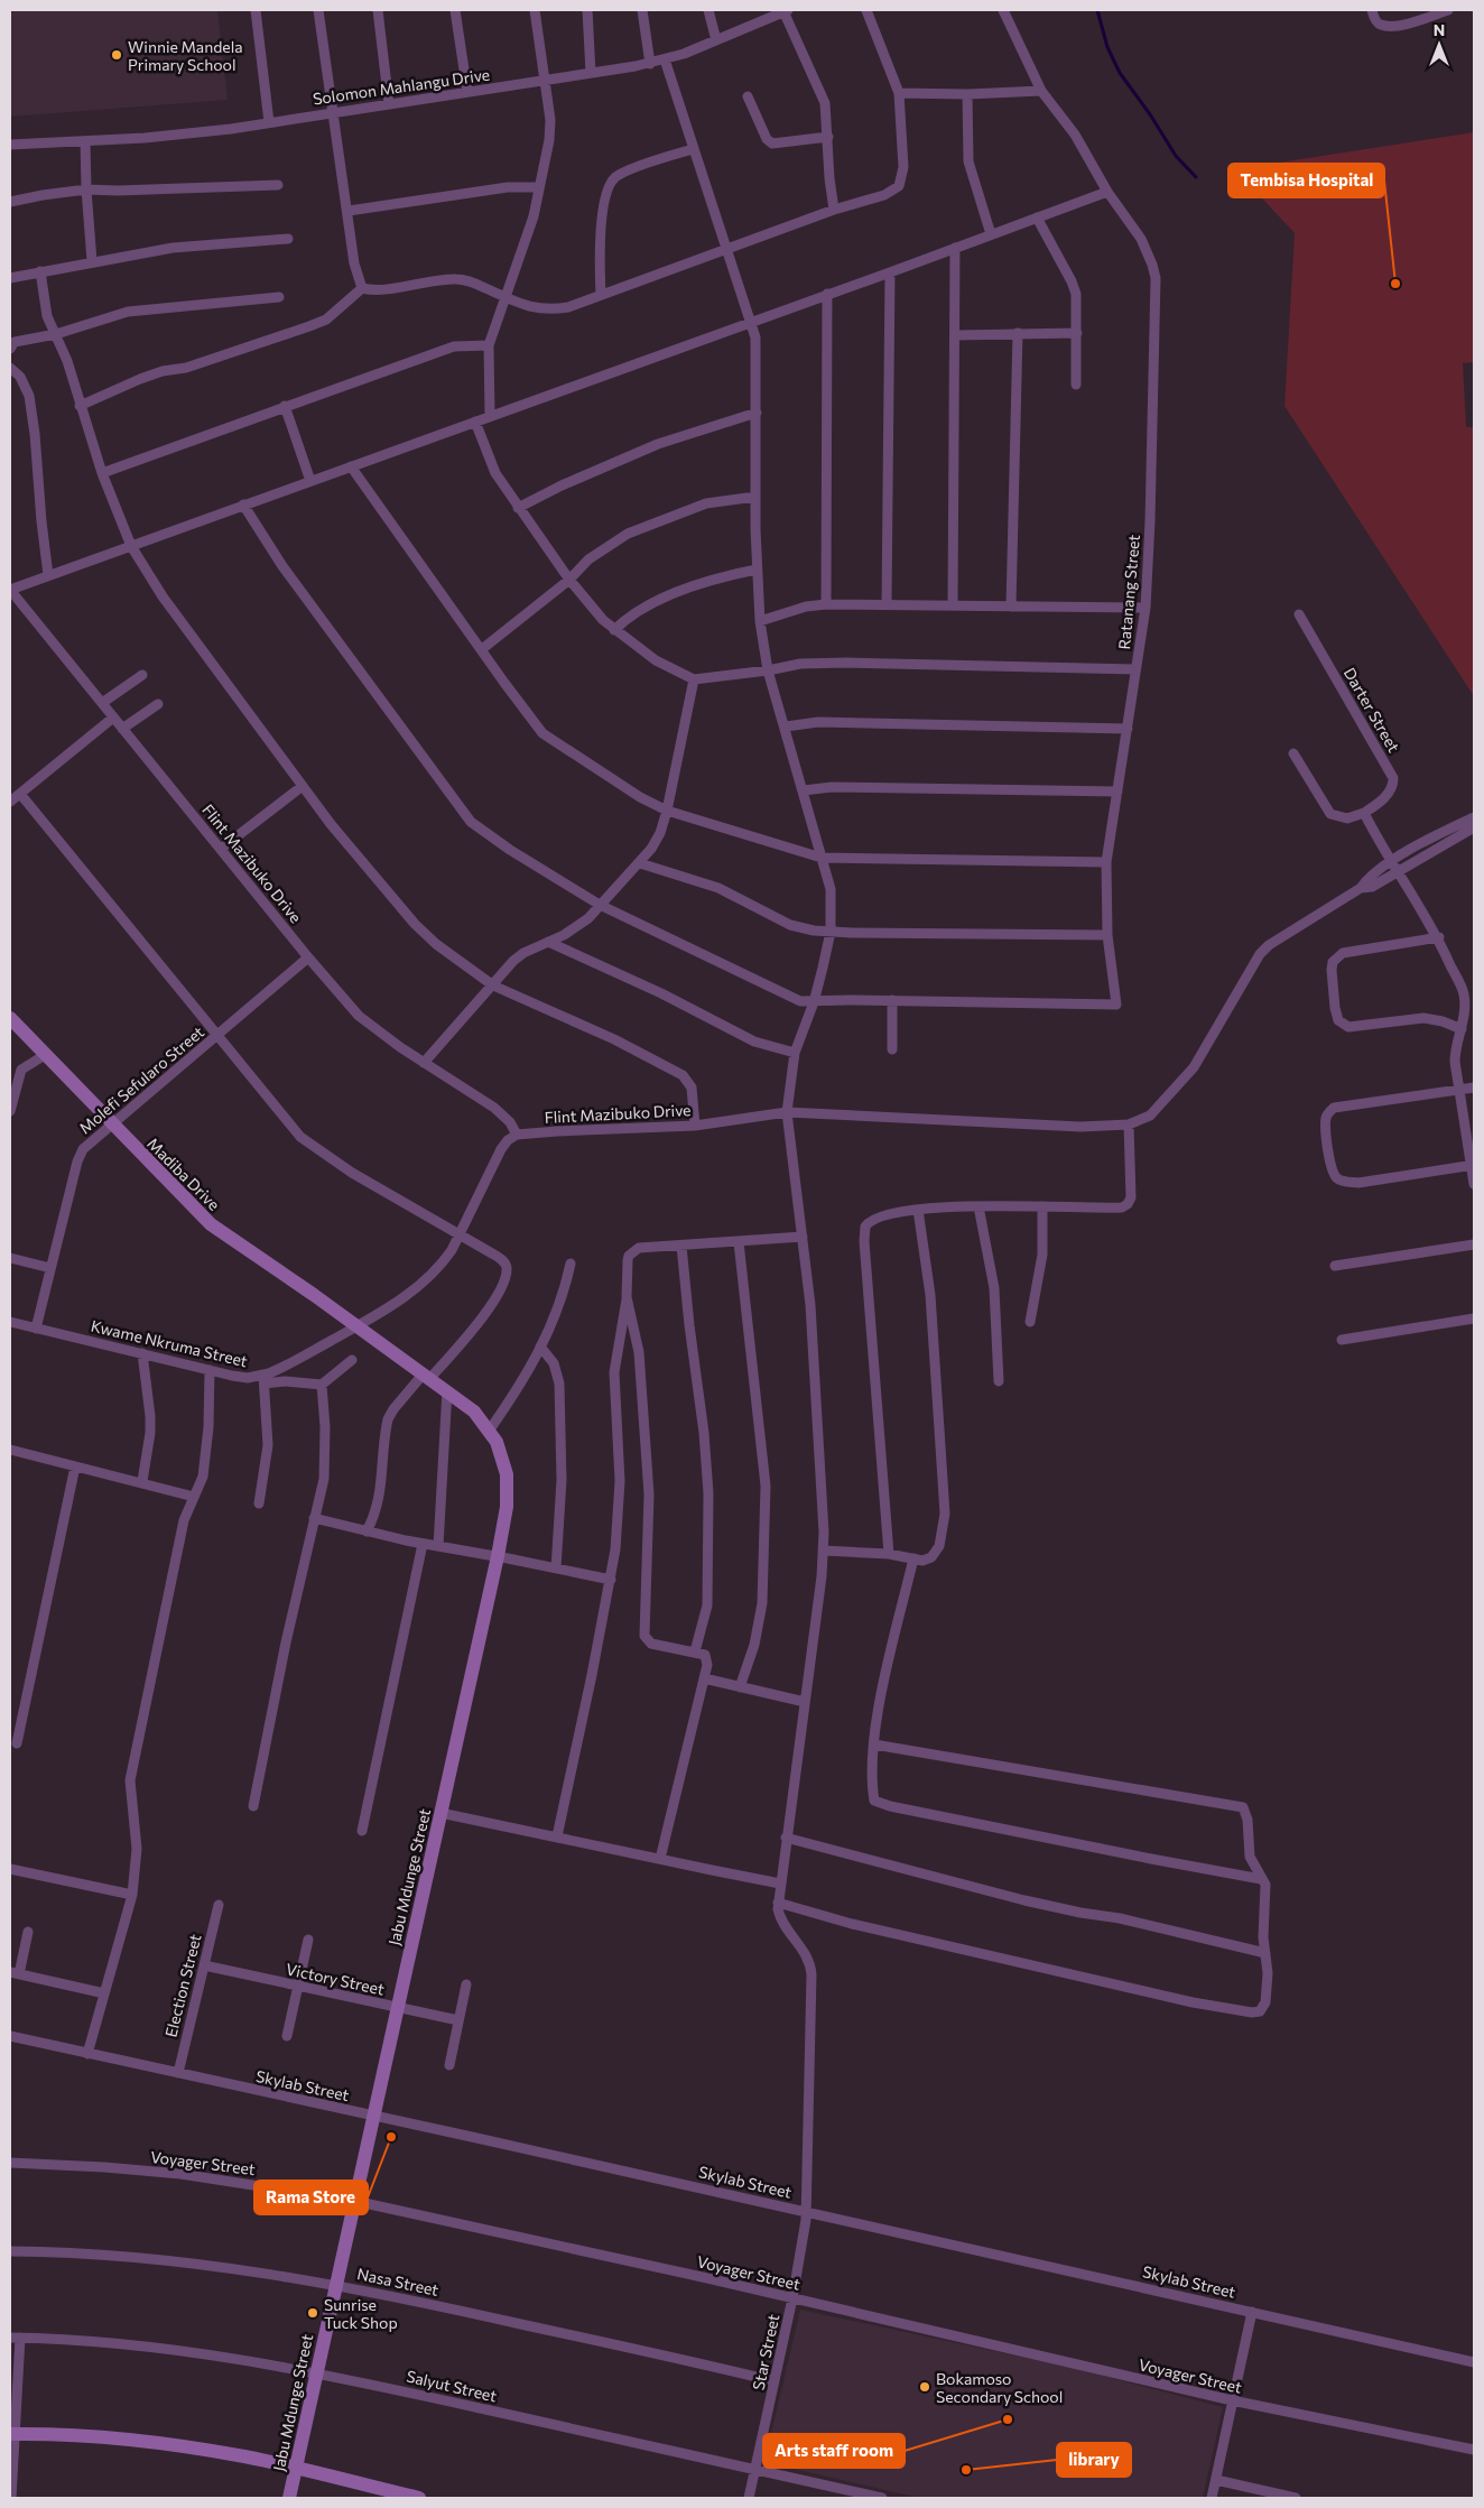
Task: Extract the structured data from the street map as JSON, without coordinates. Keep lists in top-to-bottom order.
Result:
{
  "streets": {
    "street": [
      "Solomon Mahlangu Drive",
      "Ratanang Street",
      "Darter Street",
      "Flint Mazibuko Drive",
      "Molefi Sefularo Street",
      "Madiba Drive",
      "Kwame Nkruma Street",
      "Jabu Mdunge Street",
      "Victory Street",
      "Election Street",
      "Skylab Street",
      "Voyager Street",
      "Nasa Street",
      "Star Street",
      "Salyut Street"
    ]
  },
  "crossings": [
    ["Flint Mazibuko Drive", "Molefi Sefularo Street"],
    ["Flint Mazibuko Drive", "Kwame Nkruma Street"],
    ["Molefi Sefularo Street", "Madiba Drive"],
    ["Molefi Sefularo Street", "Kwame Nkruma Street"],
    ["Madiba Drive", "Kwame Nkruma Street"],
    ["Madiba Drive", "Jabu Mdunge Street"],
    ["Kwame Nkruma Street", "Jabu Mdunge Street"],
    ["Jabu Mdunge Street", "Victory Street"],
    ["Jabu Mdunge Street", "Skylab Street"],
    ["Jabu Mdunge Street", "Voyager Street"],
    ["Jabu Mdunge Street", "Nasa Street"],
    ["Jabu Mdunge Street", "Salyut Street"],
    ["Victory Street", "Election Street"],
    ["Election Street", "Skylab Street"],
    ["Skylab Street", "Star Street"],
    ["Voyager Street", "Star Street"],
    ["Nasa Street", "Star Street"],
    ["Star Street", "Salyut Street"]
  ],
  "places": [
    "Winnie Mandela Primary School",
    "Tembisa Hospital",
    "Rama Store",
    "Sunrise Tuck Shop",
    "Bokamoso Secondary School",
    "Arts staff room",
    "library"
  ],
  "north": "top"
}
